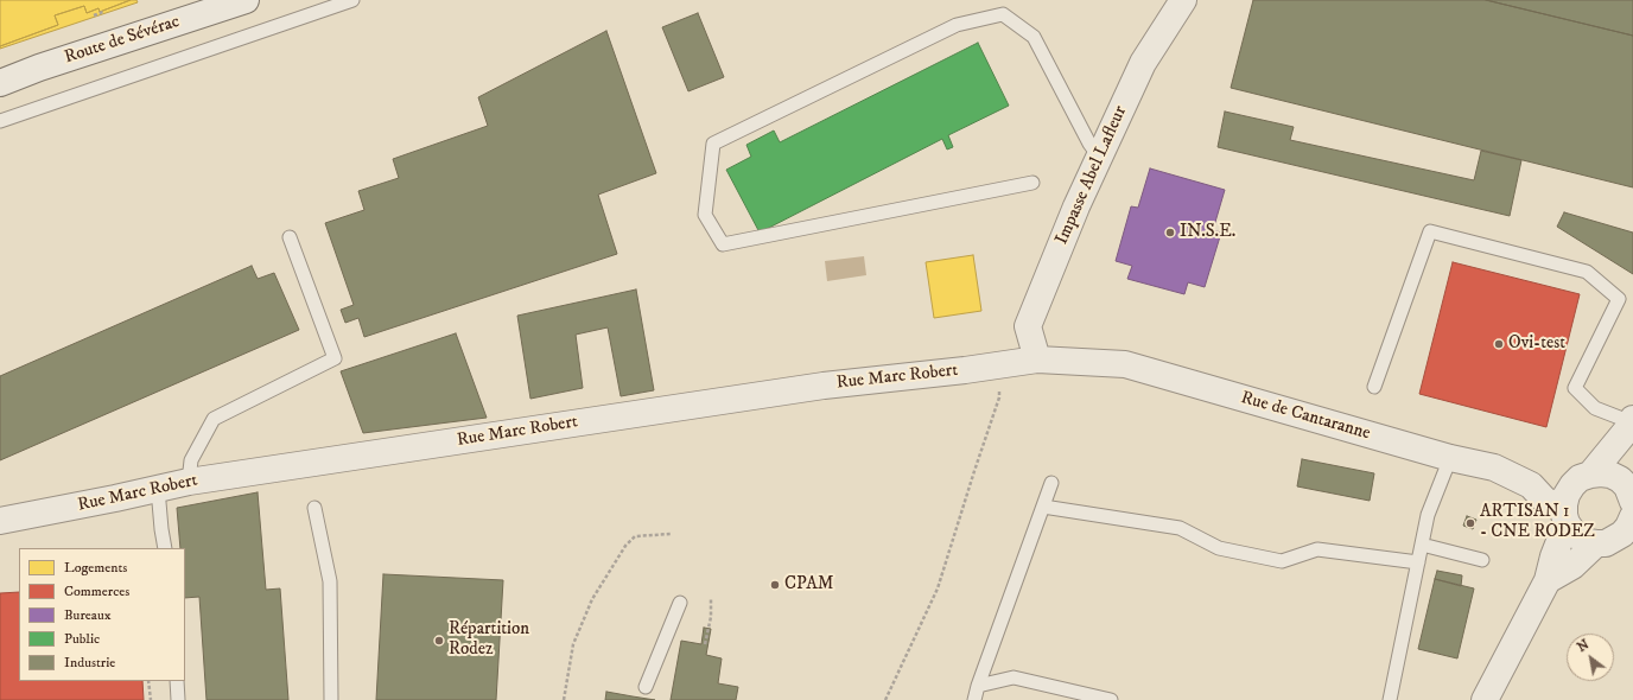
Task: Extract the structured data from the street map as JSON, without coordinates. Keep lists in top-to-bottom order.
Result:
{
  "streets": {
    "street": [
      "Route de Sévérac",
      "Impasse Abel Lafleur",
      "Rue Marc Robert",
      "Rue de Cantaranne"
    ]
  },
  "crossings": [
    ["Impasse Abel Lafleur", "Rue Marc Robert"],
    ["Impasse Abel Lafleur", "Rue de Cantaranne"],
    ["Rue Marc Robert", "Rue de Cantaranne"]
  ],
  "places": [
    "IN.S.E.",
    "Ovi-test",
    "ARTISAN 1 - CNE RODEZ",
    "CPAM",
    "Répartition Rodez"
  ],
  "legend": [
    "Logements",
    "Commerces",
    "Bureaux",
    "Public",
    "Industrie"
  ],
  "north": "top left"
}
